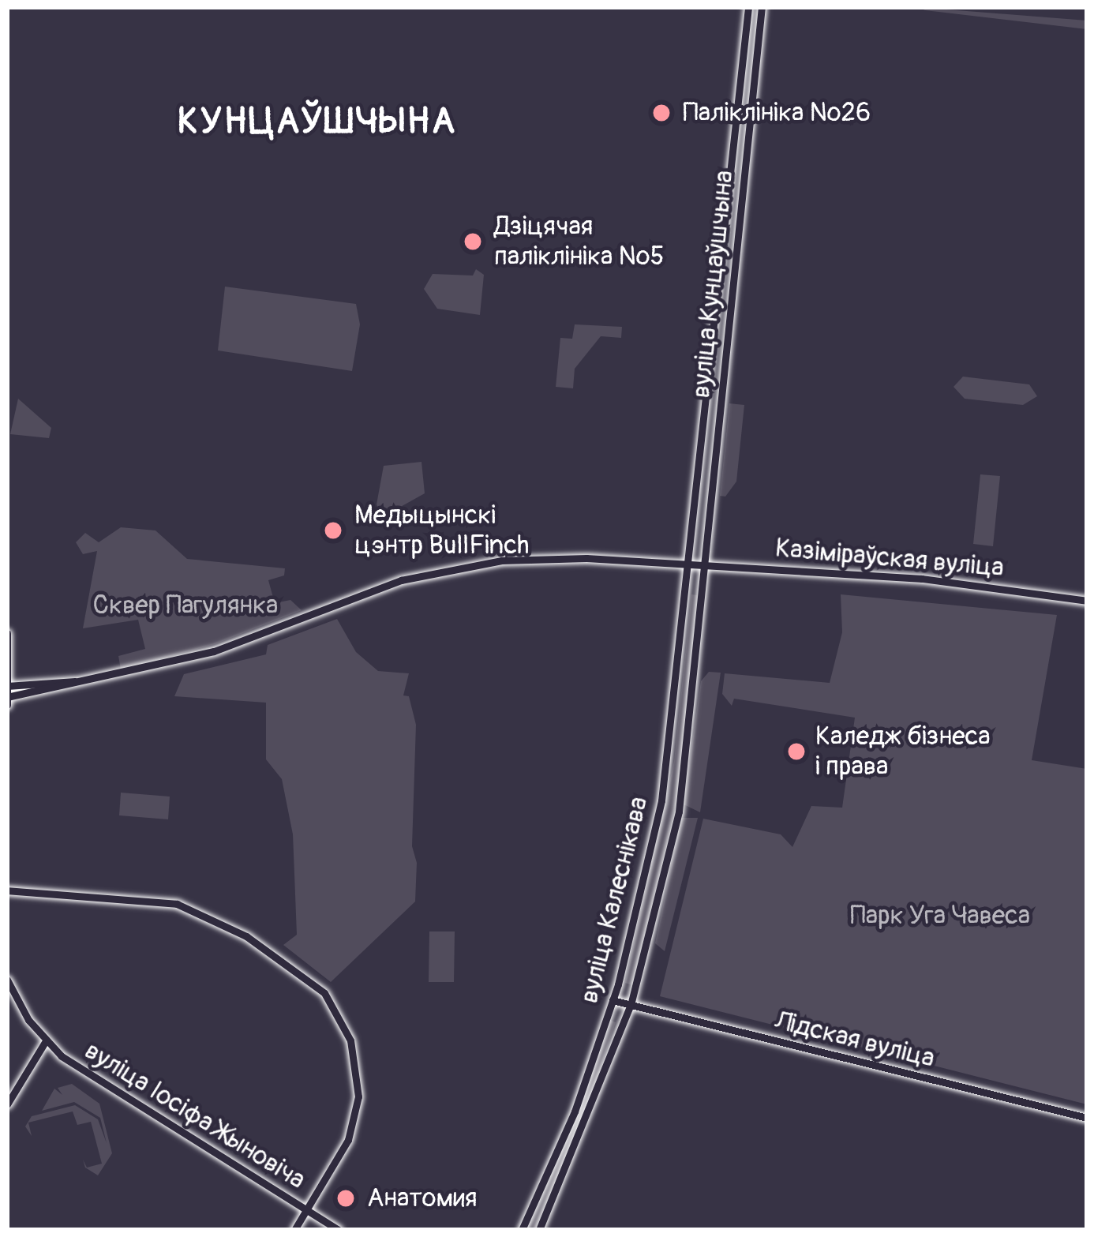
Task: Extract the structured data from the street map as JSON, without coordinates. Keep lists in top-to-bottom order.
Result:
{
  "streets": {
    "main road": [
      "вуліца Кунцаўшчына",
      "Казіміраўская вуліца",
      "вуліца Калеснікава",
      "Лідская вуліца",
      "вуліца Іосіфа Жыновіча"
    ]
  },
  "crossings": [
    ["вуліца Кунцаўшчына", "Казіміраўская вуліца"],
    ["вуліца Кунцаўшчына", "вуліца Калеснікава"],
    ["Казіміраўская вуліца", "вуліца Калеснікава"],
    ["вуліца Калеснікава", "Лідская вуліца"]
  ],
  "districts": ["КУНЦАЎШЧЫНА"],
  "parks": ["Сквер Пагулянка", "Парк Уга Чавеса"],
  "places": [
    "Паліклініка №26",
    "Дзіцячая паліклініка №5",
    "Медыцынскі цэнтр BullFinch",
    "Каледж бізнеса і права",
    "Анатомия"
  ]
}
